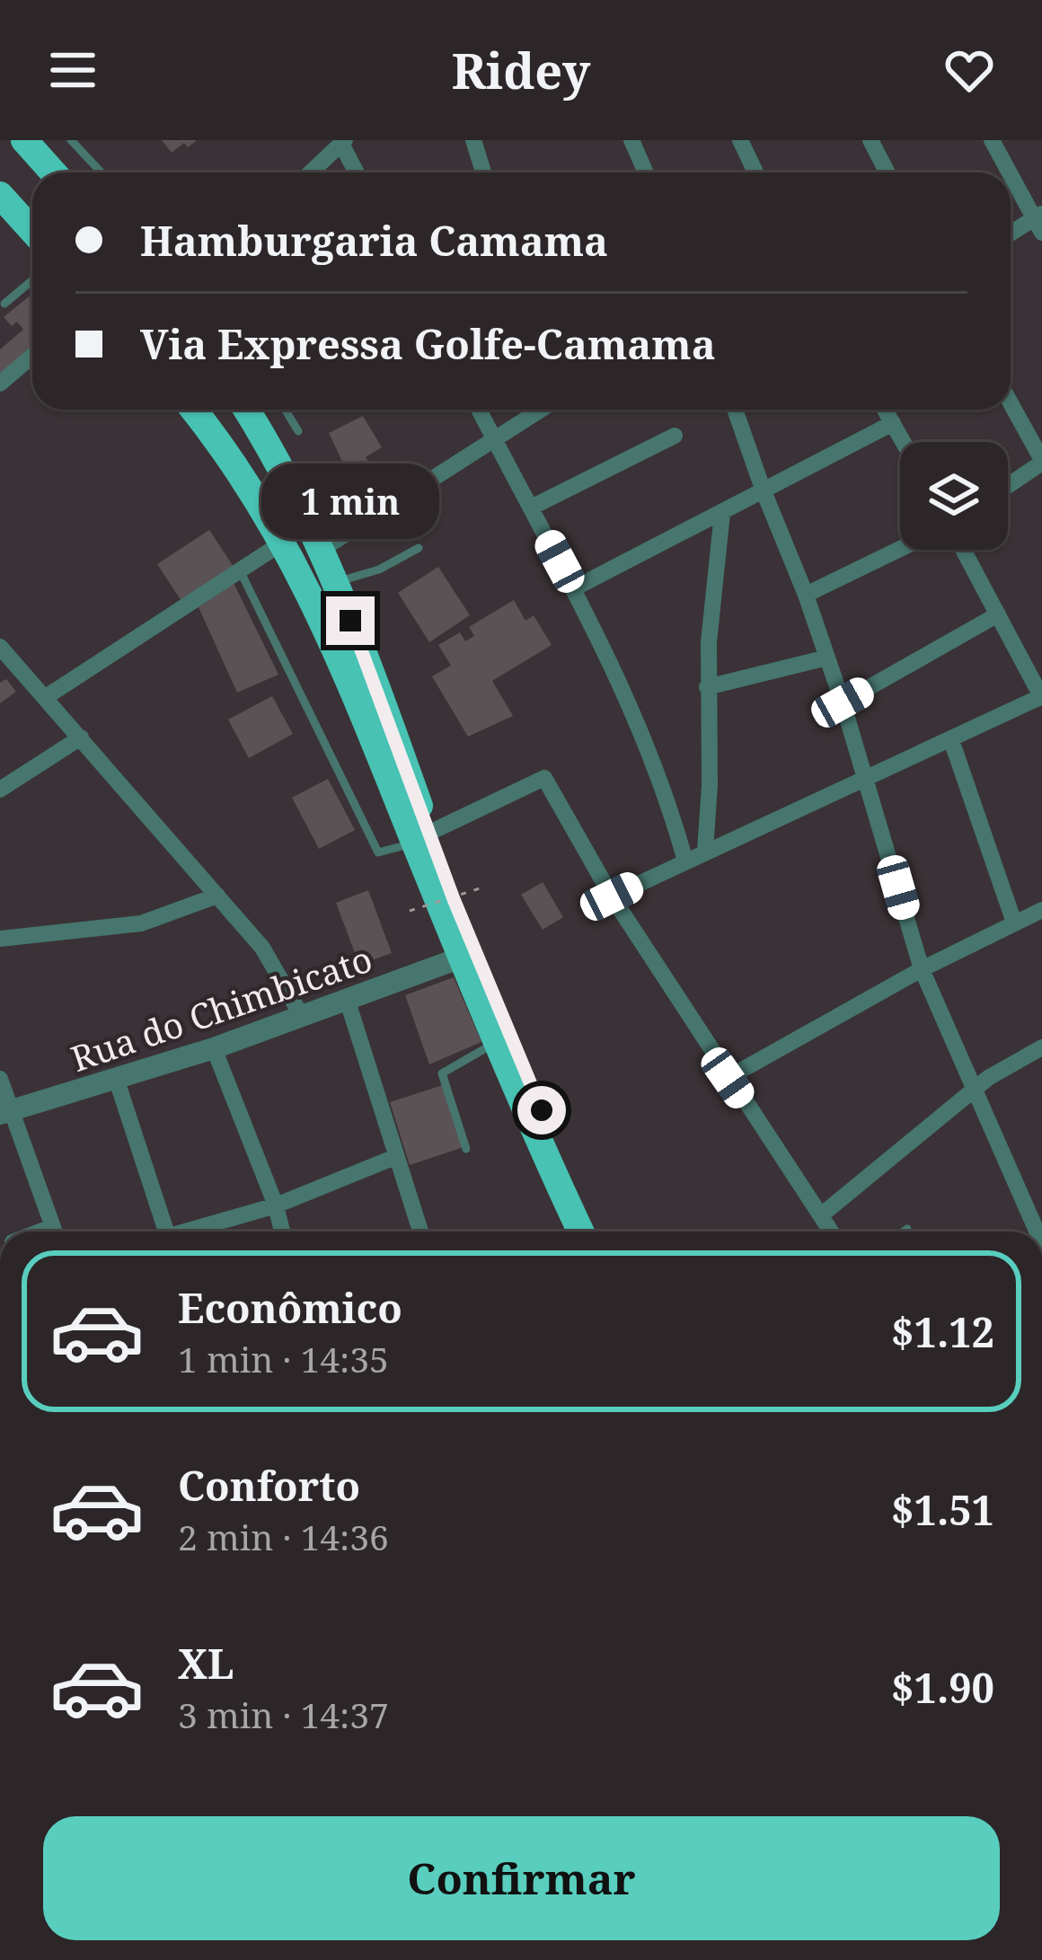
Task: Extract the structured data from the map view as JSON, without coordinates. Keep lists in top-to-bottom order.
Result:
{
  "streets": {
    "street": ["Rua do Chimbicato"]
  },
  "page": {
    "header": "Ridey",
    "banner": ["Hamburgaria Camama", "Via Expressa Golfe-Camama"],
    "bubble": "1 min",
    "list": [
      {
        "name": "Econômico",
        "note": "1 min · 14:35",
        "value": "$1.12"
      },
      {
        "name": "Conforto",
        "note": "2 min · 14:36",
        "value": "$1.51"
      },
      {
        "name": "XL",
        "note": "3 min · 14:37",
        "value": "$1.90"
      }
    ],
    "buttons": "Confirmar"
  }
}
